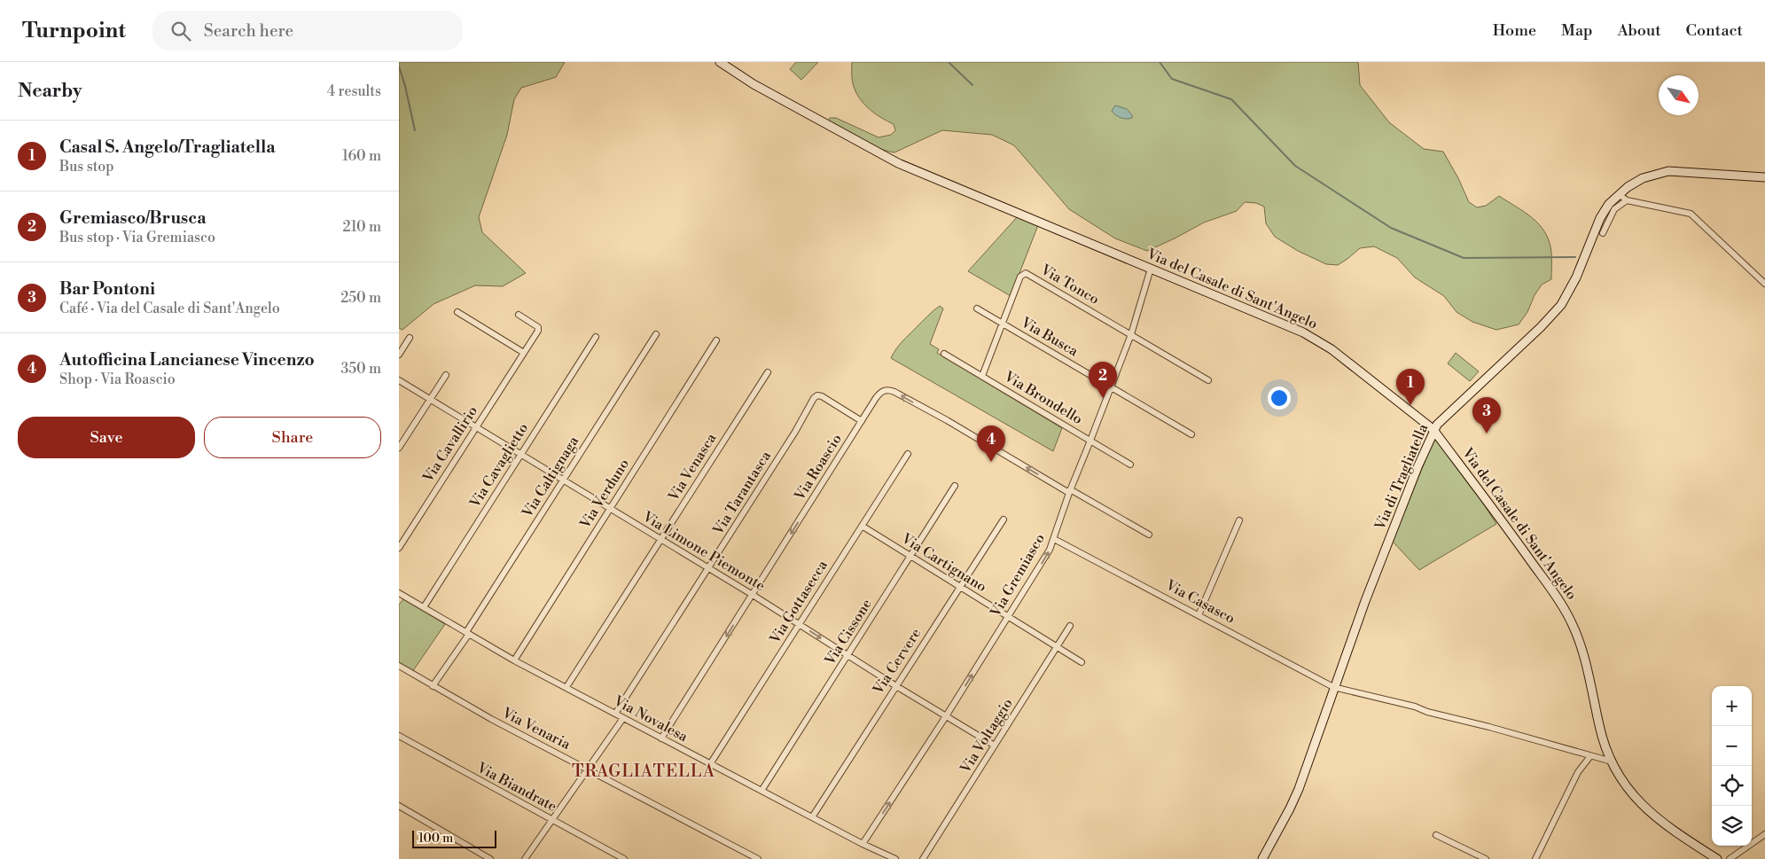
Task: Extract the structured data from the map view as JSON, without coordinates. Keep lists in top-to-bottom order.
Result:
{
  "streets": {
    "main road": ["Via del Casale di Sant'Angelo", "Via di Tragliatella"],
    "street": [
      "Via Tonco",
      "Via Busca",
      "Via Brondello",
      "Via Cavallirio",
      "Via Cavaglietto",
      "Via Venasca",
      "Via Roascio",
      "Via Caltignaga",
      "Via Tarantasca",
      "Via Verduno",
      "Via Limone Piemonte",
      "Via Cartignano",
      "Via Gremiasco",
      "Via Gottasecca",
      "Via Casasco",
      "Via Cissone",
      "Via Cervere",
      "Via Novalesa",
      "Via Venaria",
      "Via Voltaggio",
      "Via Biandrate"
    ]
  },
  "crossings": [
    ["Via Tonco", "Via Busca"],
    ["Via Tonco", "Via Brondello"],
    ["Via Tonco", "Via Gremiasco"],
    ["Via del Casale di Sant'Angelo", "Via di Tragliatella"],
    ["Via del Casale di Sant'Angelo", "Via Gremiasco"],
    ["Via del Casale di Sant'Angelo", "Via Casasco"],
    ["Via Busca", "Via Gremiasco"],
    ["Via Brondello", "Via Gremiasco"],
    ["Via Cavallirio", "Via Limone Piemonte"],
    ["Via Cavaglietto", "Via Limone Piemonte"],
    ["Via Cavaglietto", "Via Novalesa"],
    ["Via Venasca", "Via Limone Piemonte"],
    ["Via Venasca", "Via Novalesa"],
    ["Via Roascio", "Via Tarantasca"],
    ["Via Roascio", "Via Limone Piemonte"],
    ["Via Roascio", "Via Gremiasco"],
    ["Via Roascio", "Via Novalesa"],
    ["Via Caltignaga", "Via Limone Piemonte"],
    ["Via Caltignaga", "Via Novalesa"],
    ["Via Caltignaga", "Via Venaria"],
    ["Via di Tragliatella", "Via Casasco"],
    ["Via Tarantasca", "Via Limone Piemonte"],
    ["Via Tarantasca", "Via Novalesa"],
    ["Via Verduno", "Via Limone Piemonte"],
    ["Via Verduno", "Via Novalesa"],
    ["Via Limone Piemonte", "Via Gremiasco"],
    ["Via Limone Piemonte", "Via Gottasecca"],
    ["Via Limone Piemonte", "Via Cissone"],
    ["Via Limone Piemonte", "Via Cervere"],
    ["Via Limone Piemonte", "Via Voltaggio"],
    ["Via Cartignano", "Via Gremiasco"],
    ["Via Cartignano", "Via Gottasecca"],
    ["Via Cartignano", "Via Cissone"],
    ["Via Cartignano", "Via Cervere"],
    ["Via Cartignano", "Via Voltaggio"],
    ["Via Gremiasco", "Via Casasco"],
    ["Via Gremiasco", "Via Novalesa"],
    ["Via Gottasecca", "Via Novalesa"],
    ["Via Cissone", "Via Novalesa"],
    ["Via Cervere", "Via Novalesa"]
  ],
  "one_way": ["Via Gremiasco"],
  "districts": ["TRAGLIATELLA"],
  "scale_bar": "100 m",
  "north": "bottom right",
  "page": {
    "header": "Turnpoint",
    "search": "Search here",
    "nav": [
      "Home",
      "Map",
      "About",
      "Contact"
    ],
    "heading": ["Nearby", "4 results"],
    "list": [
      {
        "mark": "1",
        "name": "Casal S. Angelo/Tragliatella",
        "note": "Bus stop",
        "value": "160 m"
      },
      {
        "mark": "2",
        "name": "Gremiasco/Brusca",
        "note": "Bus stop · Via Gremiasco",
        "value": "210 m"
      },
      {
        "mark": "3",
        "name": "Bar Pontoni",
        "note": "Café · Via del Casale di Sant'Angelo",
        "value": "250 m"
      },
      {
        "mark": "4",
        "name": "Autofficina Lancianese Vincenzo",
        "note": "Shop · Via Roascio",
        "value": "350 m"
      }
    ],
    "pins": [
      "2",
      "1",
      "3",
      "4"
    ],
    "buttons": ["Save", "Share"],
    "map_buttons": ["+", "−"],
    "scale": "100 m"
  }
}
